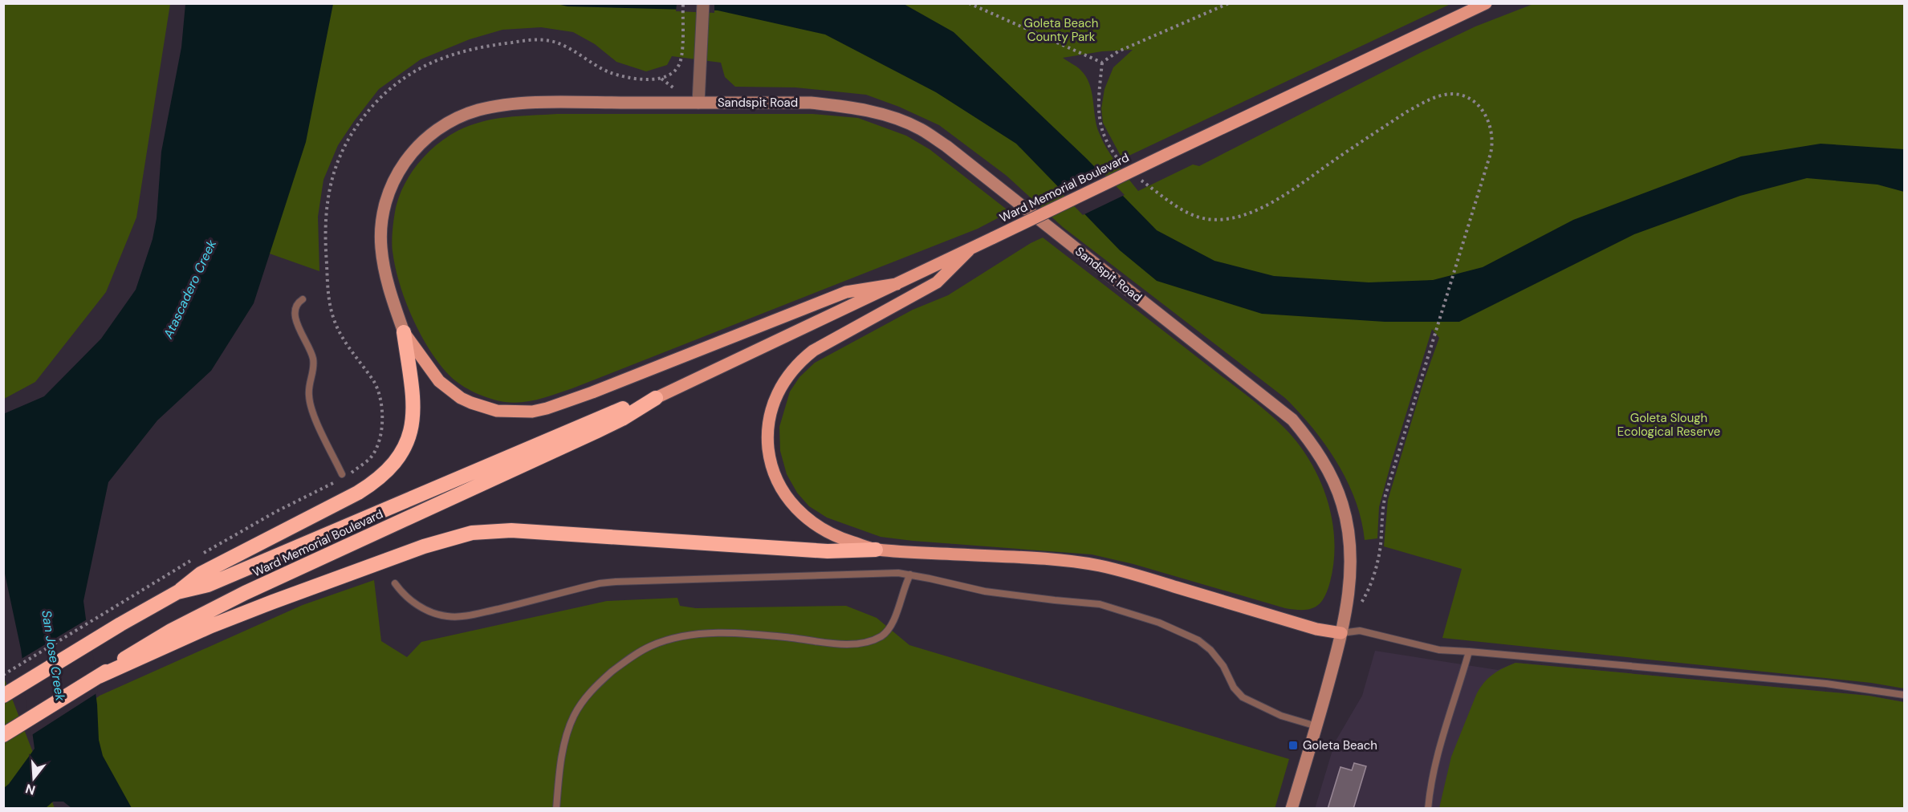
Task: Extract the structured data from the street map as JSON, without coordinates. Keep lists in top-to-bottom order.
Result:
{
  "streets": {
    "highway": ["Ward Memorial Boulevard"],
    "street": ["Sandspit Road"]
  },
  "water": ["Atascadero Creek", "San Jose Creek"],
  "parks": ["Goleta Beach County Park", "Goleta Slough Ecological Reserve"],
  "places": {
    "transit": ["Goleta Beach"]
  },
  "north": "bottom"
}
